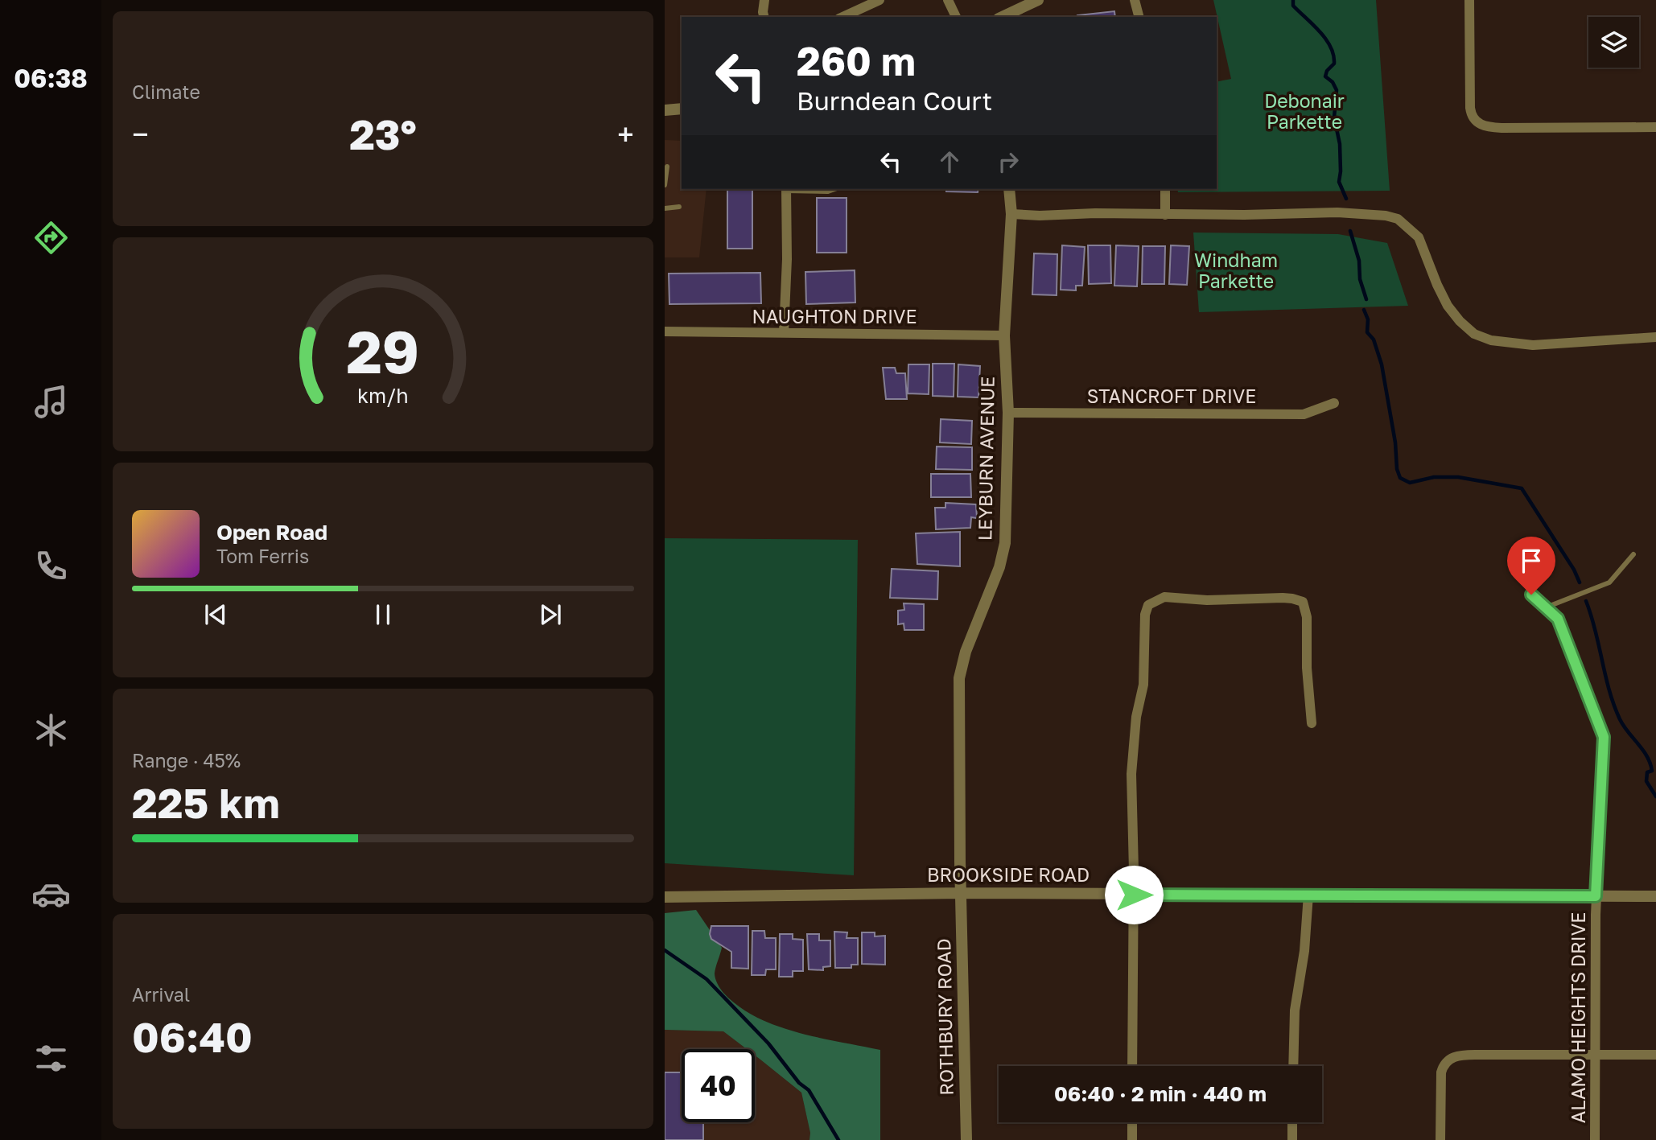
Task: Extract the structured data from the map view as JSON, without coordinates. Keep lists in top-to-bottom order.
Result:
{
  "streets": {
    "street": [
      "NAUGHTON DRIVE",
      "STANCROFT DRIVE",
      "LEYBURN AVENUE",
      "BROOKSIDE ROAD",
      "ROTHBURY ROAD",
      "ALAMO HEIGHTS DRIVE"
    ]
  },
  "crossings": [
    ["NAUGHTON DRIVE", "LEYBURN AVENUE"],
    ["STANCROFT DRIVE", "LEYBURN AVENUE"],
    ["LEYBURN AVENUE", "BROOKSIDE ROAD"],
    ["LEYBURN AVENUE", "ROTHBURY ROAD"],
    ["BROOKSIDE ROAD", "ROTHBURY ROAD"],
    ["BROOKSIDE ROAD", "ALAMO HEIGHTS DRIVE"]
  ],
  "parks": ["Debonair Parkette", "Windham Parkette"],
  "page": {
    "tabs": "06:38",
    "tile": [
      "Climate",
      ["Range · 45%", "225 km"],
      ["Arrival", "06:40"]
    ],
    "turn": ["260 m", "Burndean Court"],
    "heat": ["−", "23°", "+"],
    "song": ["Open Road", "Tom Ferris"],
    "limit": "40",
    "trip": "06:40 · 2 min · 440 m",
    "gauge": ["29", "km/h"]
  }
}
